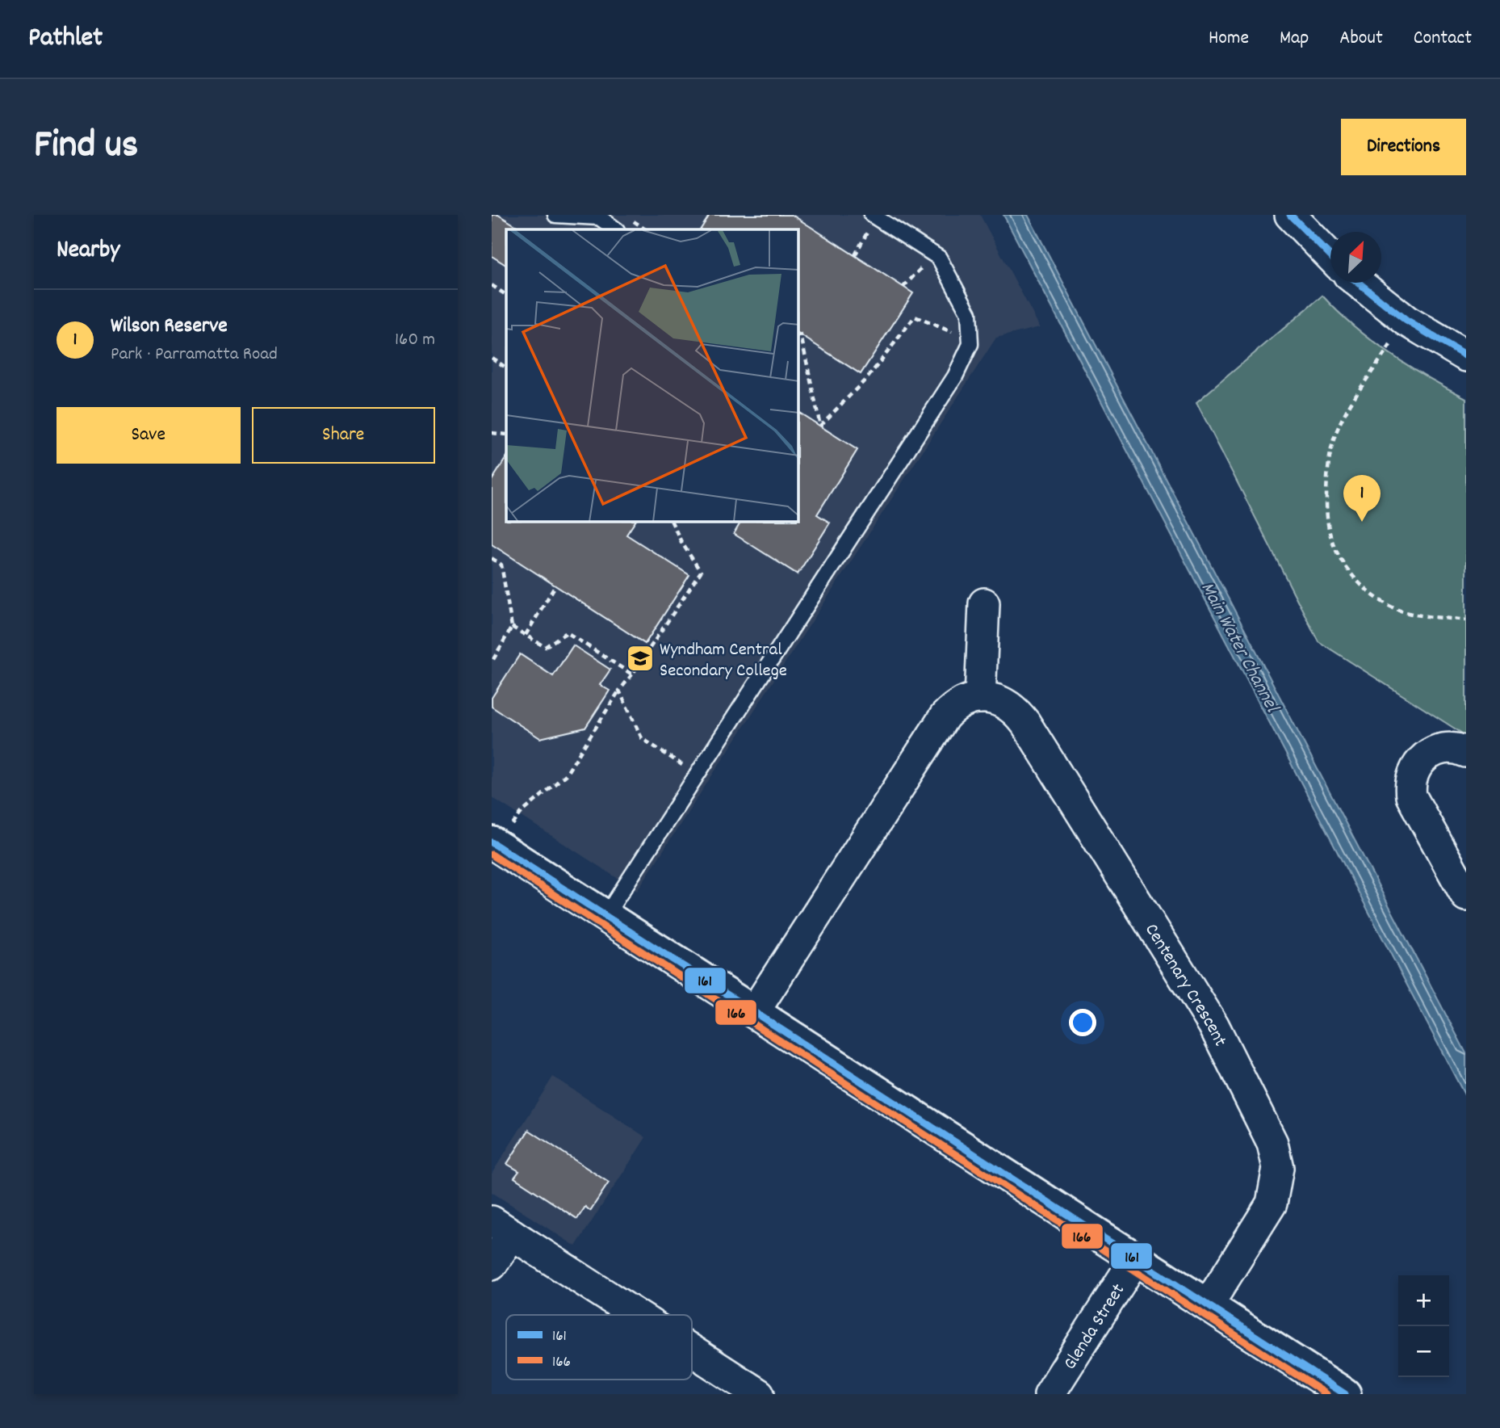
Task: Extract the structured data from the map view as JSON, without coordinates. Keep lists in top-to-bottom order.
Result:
{
  "streets": {
    "street": ["Centenary Crescent", "Glenda Street"]
  },
  "water": ["Main Water Channel"],
  "places": {
    "school or university": ["Wyndham Central Secondary College"]
  },
  "lines": ["transit line 161", "transit line 166"],
  "legend": ["161", "166"],
  "north": "top right",
  "page": {
    "header": "Pathlet",
    "nav": [
      "Home",
      "Map",
      "About",
      "Contact"
    ],
    "title": "Find us",
    "buttons": [
      "Directions",
      ["Save", "Share"]
    ],
    "heading": "Nearby",
    "list": [
      {
        "mark": "1",
        "name": "Wilson Reserve",
        "note": "Park · Parramatta Road",
        "value": "160 m"
      }
    ],
    "pins": "1",
    "map_buttons": ["+", "−"]
  }
}
